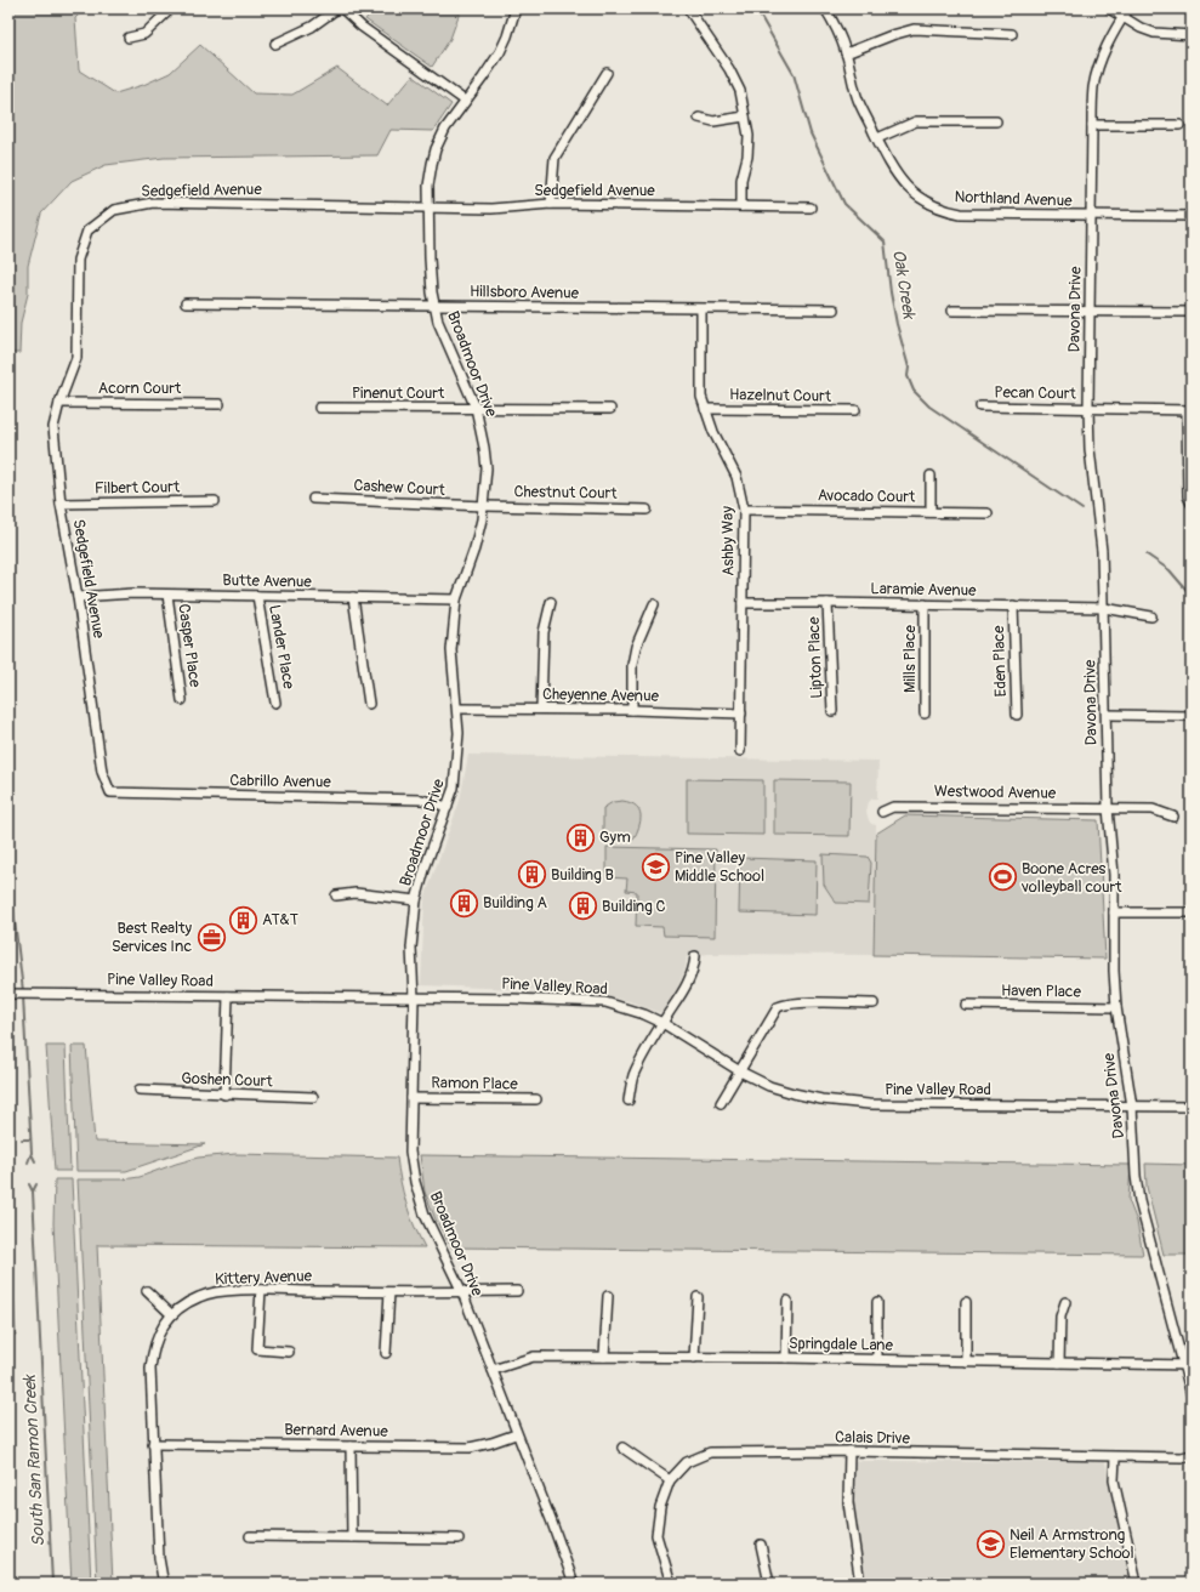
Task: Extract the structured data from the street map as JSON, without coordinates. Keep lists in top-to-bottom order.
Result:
{
  "streets": {
    "street": [
      "Sedgefield Avenue",
      "Northland Avenue",
      "Hillsboro Avenue",
      "Davona Drive",
      "Broadmoor Drive",
      "Acorn Court",
      "Pinenut Court",
      "Pecan Court",
      "Hazelnut Court",
      "Filbert Court",
      "Cashew Court",
      "Chestnut Court",
      "Avocado Court",
      "Ashby Way",
      "Butte Avenue",
      "Laramie Avenue",
      "Casper Place",
      "Lander Place",
      "Lipton Place",
      "Mills Place",
      "Eden Place",
      "Cheyenne Avenue",
      "Cabrillo Avenue",
      "Westwood Avenue",
      "Pine Valley Road",
      "Haven Place",
      "Goshen Court",
      "Ramon Place",
      "Kittery Avenue",
      "Springdale Lane",
      "Bernard Avenue",
      "Calais Drive"
    ]
  },
  "crossings": [
    ["Sedgefield Avenue", "Broadmoor Drive"],
    ["Sedgefield Avenue", "Acorn Court"],
    ["Sedgefield Avenue", "Filbert Court"],
    ["Sedgefield Avenue", "Butte Avenue"],
    ["Sedgefield Avenue", "Cabrillo Avenue"],
    ["Northland Avenue", "Davona Drive"],
    ["Hillsboro Avenue", "Broadmoor Drive"],
    ["Hillsboro Avenue", "Ashby Way"],
    ["Davona Drive", "Pecan Court"],
    ["Davona Drive", "Laramie Avenue"],
    ["Davona Drive", "Westwood Avenue"],
    ["Davona Drive", "Pine Valley Road"],
    ["Davona Drive", "Haven Place"],
    ["Davona Drive", "Springdale Lane"],
    ["Broadmoor Drive", "Pinenut Court"],
    ["Broadmoor Drive", "Cashew Court"],
    ["Broadmoor Drive", "Chestnut Court"],
    ["Broadmoor Drive", "Butte Avenue"],
    ["Broadmoor Drive", "Cheyenne Avenue"],
    ["Broadmoor Drive", "Cabrillo Avenue"],
    ["Broadmoor Drive", "Pine Valley Road"],
    ["Broadmoor Drive", "Ramon Place"],
    ["Broadmoor Drive", "Kittery Avenue"],
    ["Broadmoor Drive", "Springdale Lane"],
    ["Broadmoor Drive", "Bernard Avenue"],
    ["Hazelnut Court", "Ashby Way"],
    ["Cashew Court", "Chestnut Court"],
    ["Avocado Court", "Ashby Way"],
    ["Ashby Way", "Laramie Avenue"],
    ["Ashby Way", "Cheyenne Avenue"],
    ["Butte Avenue", "Casper Place"],
    ["Butte Avenue", "Lander Place"],
    ["Laramie Avenue", "Lipton Place"],
    ["Laramie Avenue", "Mills Place"],
    ["Laramie Avenue", "Eden Place"],
    ["Kittery Avenue", "Bernard Avenue"]
  ],
  "water": ["Oak Creek", "South San Ramon Creek"],
  "places": {
    "building": [
      "Gym",
      "Building B",
      "Building A",
      "Building C",
      "AT&T"
    ],
    "school or university": ["Pine Valley Middle School", "Neil A Armstrong Elementary School"],
    "sports": ["Boone Acres volleyball court"],
    "office": ["Best Realty Services Inc"]
  }
}
